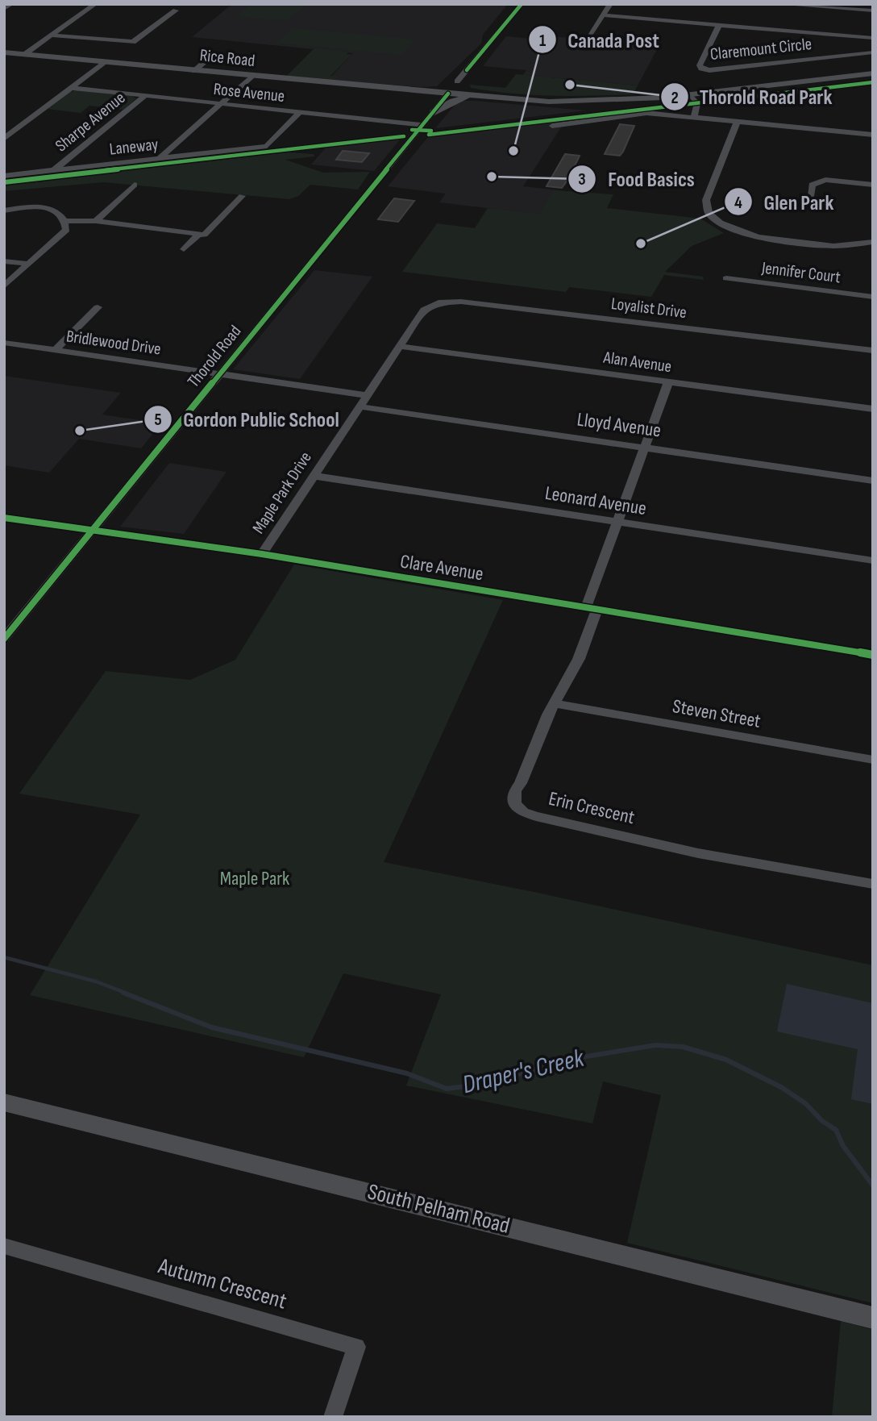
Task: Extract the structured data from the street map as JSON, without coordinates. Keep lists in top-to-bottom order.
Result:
{
  "streets": {
    "main road": ["Rice Road", "Thorold Road", "South Pelham Road"],
    "street": [
      "Claremount Circle",
      "Rose Avenue",
      "Sharpe Avenue",
      "Laneway",
      "Jennifer Court",
      "Loyalist Drive",
      "Bridlewood Drive",
      "Alan Avenue",
      "Lloyd Avenue",
      "Maple Park Drive",
      "Leonard Avenue",
      "Clare Avenue",
      "Steven Street",
      "Erin Crescent",
      "Autumn Crescent"
    ]
  },
  "crossings": [
    ["Rice Road", "Thorold Road"],
    ["Rose Avenue", "Sharpe Avenue"],
    ["Rose Avenue", "Laneway"],
    ["Rose Avenue", "Thorold Road"],
    ["Sharpe Avenue", "Laneway"],
    ["Loyalist Drive", "Maple Park Drive"],
    ["Bridlewood Drive", "Thorold Road"],
    ["Thorold Road", "Clare Avenue"],
    ["Alan Avenue", "Maple Park Drive"],
    ["Alan Avenue", "Erin Crescent"],
    ["Lloyd Avenue", "Maple Park Drive"],
    ["Lloyd Avenue", "Erin Crescent"],
    ["Maple Park Drive", "Leonard Avenue"],
    ["Maple Park Drive", "Clare Avenue"],
    ["Leonard Avenue", "Erin Crescent"],
    ["Clare Avenue", "Erin Crescent"],
    ["Steven Street", "Erin Crescent"]
  ],
  "water": ["Draper's Creek"],
  "parks": ["Maple Park"],
  "places": [
    "Thorold Road Park",
    "Canada Post",
    "Food Basics",
    "Glen Park",
    "Gordon Public School"
  ]
}
